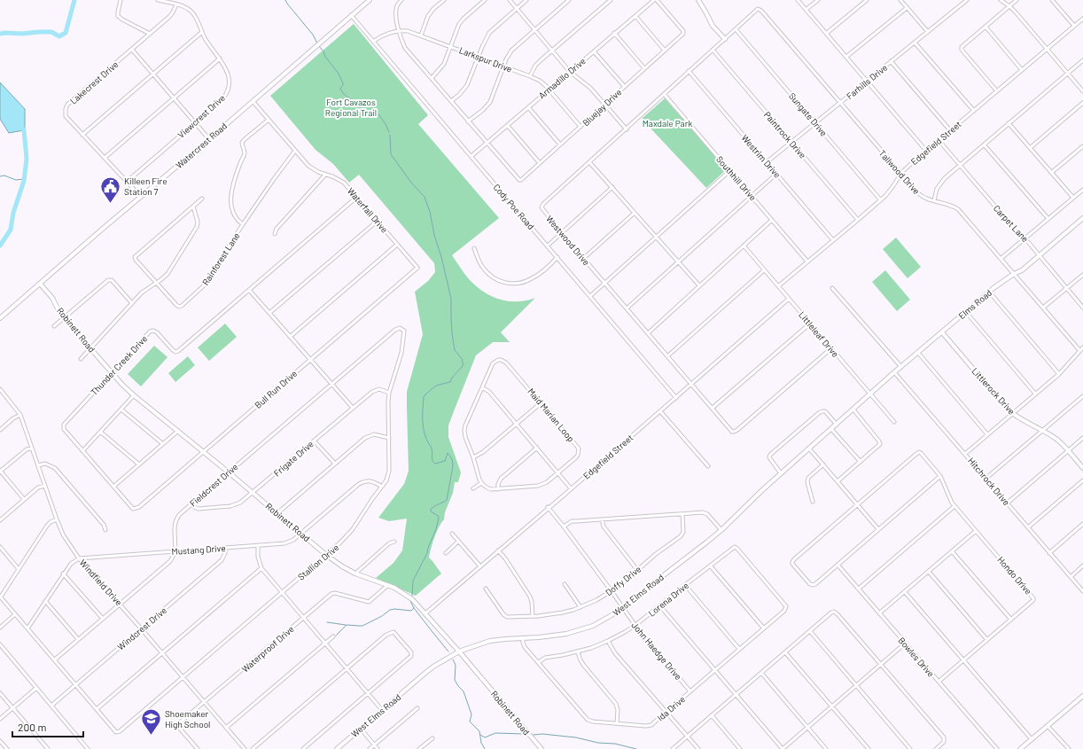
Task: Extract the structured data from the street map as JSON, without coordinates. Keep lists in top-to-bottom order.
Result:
{
  "streets": {
    "street": [
      "Larkspur Drive",
      "Armadillo Drive",
      "Farhills Drive",
      "Lakecrest Drive",
      "Bluejay Drive",
      "Sungate Drive",
      "Viewcrest Drive",
      "Paintrock Drive",
      "Edgefield Street",
      "Watercrest Road",
      "Westrim Drive",
      "Tallwood Drive",
      "Southhill Drive",
      "Cody Poe Road",
      "Waterfall Drive",
      "Carpet Lane",
      "Westwood Drive",
      "Rainforest Lane",
      "Elms Road",
      "Robinett Road",
      "Littleleaf Drive",
      "Thunder Creek Drive",
      "Bull Run Drive",
      "Littlerock Drive",
      "Maid Marian Loop",
      "Frigate Drive",
      "Hitchrock Drive",
      "Fieldcrest Drive",
      "Mustang Drive",
      "Stallion Drive",
      "Hondo Drive",
      "Doffy Drive",
      "Windfield Drive",
      "West Elms Road",
      "Lorena Drive",
      "Windcrest Drive",
      "Waterproof Drive",
      "John Haedge Drive",
      "Bowles Drive",
      "Ida Drive"
    ]
  },
  "crossings": [
    ["Larkspur Drive", "Armadillo Drive"],
    ["Larkspur Drive", "Bluejay Drive"],
    ["Larkspur Drive", "Cody Poe Road"],
    ["Armadillo Drive", "Bluejay Drive"],
    ["Armadillo Drive", "Cody Poe Road"],
    ["Farhills Drive", "Sungate Drive"],
    ["Farhills Drive", "Paintrock Drive"],
    ["Farhills Drive", "Westrim Drive"],
    ["Farhills Drive", "Tallwood Drive"],
    ["Lakecrest Drive", "Viewcrest Drive"],
    ["Lakecrest Drive", "Watercrest Road"],
    ["Sungate Drive", "Edgefield Street"],
    ["Sungate Drive", "Westwood Drive"],
    ["Paintrock Drive", "Edgefield Street"],
    ["Paintrock Drive", "Westwood Drive"],
    ["Edgefield Street", "Westrim Drive"],
    ["Edgefield Street", "Tallwood Drive"],
    ["Edgefield Street", "Southhill Drive"],
    ["Edgefield Street", "Cody Poe Road"],
    ["Edgefield Street", "Carpet Lane"],
    ["Edgefield Street", "Westwood Drive"],
    ["Edgefield Street", "Robinett Road"],
    ["Edgefield Street", "Littleleaf Drive"],
    ["Edgefield Street", "John Haedge Drive"],
    ["Watercrest Road", "Cody Poe Road"],
    ["Watercrest Road", "Waterfall Drive"],
    ["Watercrest Road", "Robinett Road"],
    ["Westrim Drive", "Westwood Drive"],
    ["Tallwood Drive", "Westwood Drive"],
    ["Tallwood Drive", "Elms Road"],
    ["Southhill Drive", "Westwood Drive"],
    ["Waterfall Drive", "Rainforest Lane"],
    ["Waterfall Drive", "Thunder Creek Drive"],
    ["Waterfall Drive", "Bull Run Drive"],
    ["Carpet Lane", "Elms Road"],
    ["Westwood Drive", "Littleleaf Drive"],
    ["Elms Road", "Littleleaf Drive"],
    ["Elms Road", "Littlerock Drive"],
    ["Elms Road", "Hitchrock Drive"],
    ["Elms Road", "West Elms Road"],
    ["Robinett Road", "Thunder Creek Drive"],
    ["Robinett Road", "Bull Run Drive"],
    ["Robinett Road", "Frigate Drive"],
    ["Robinett Road", "Fieldcrest Drive"],
    ["Robinett Road", "Mustang Drive"],
    ["Robinett Road", "Stallion Drive"],
    ["Robinett Road", "West Elms Road"],
    ["Robinett Road", "Waterproof Drive"],
    ["Littleleaf Drive", "West Elms Road"],
    ["Thunder Creek Drive", "Bull Run Drive"],
    ["Frigate Drive", "Fieldcrest Drive"],
    ["Frigate Drive", "Stallion Drive"],
    ["Fieldcrest Drive", "Mustang Drive"],
    ["Fieldcrest Drive", "Stallion Drive"],
    ["Mustang Drive", "Stallion Drive"],
    ["Mustang Drive", "Windfield Drive"],
    ["Mustang Drive", "Windcrest Drive"],
    ["Stallion Drive", "Windfield Drive"],
    ["Hondo Drive", "Bowles Drive"],
    ["Doffy Drive", "John Haedge Drive"],
    ["Windfield Drive", "Windcrest Drive"],
    ["Windfield Drive", "Waterproof Drive"],
    ["West Elms Road", "John Haedge Drive"],
    ["West Elms Road", "Ida Drive"],
    ["Lorena Drive", "John Haedge Drive"],
    ["Lorena Drive", "Ida Drive"],
    ["John Haedge Drive", "Ida Drive"]
  ],
  "parks": ["Fort Cavazos Regional Trail", "Maxdale Park"],
  "places": {
    "public building": ["Killeen Fire Station 7"],
    "school or university": ["Shoemaker High School"]
  },
  "scale_bar": "200 m"
}
